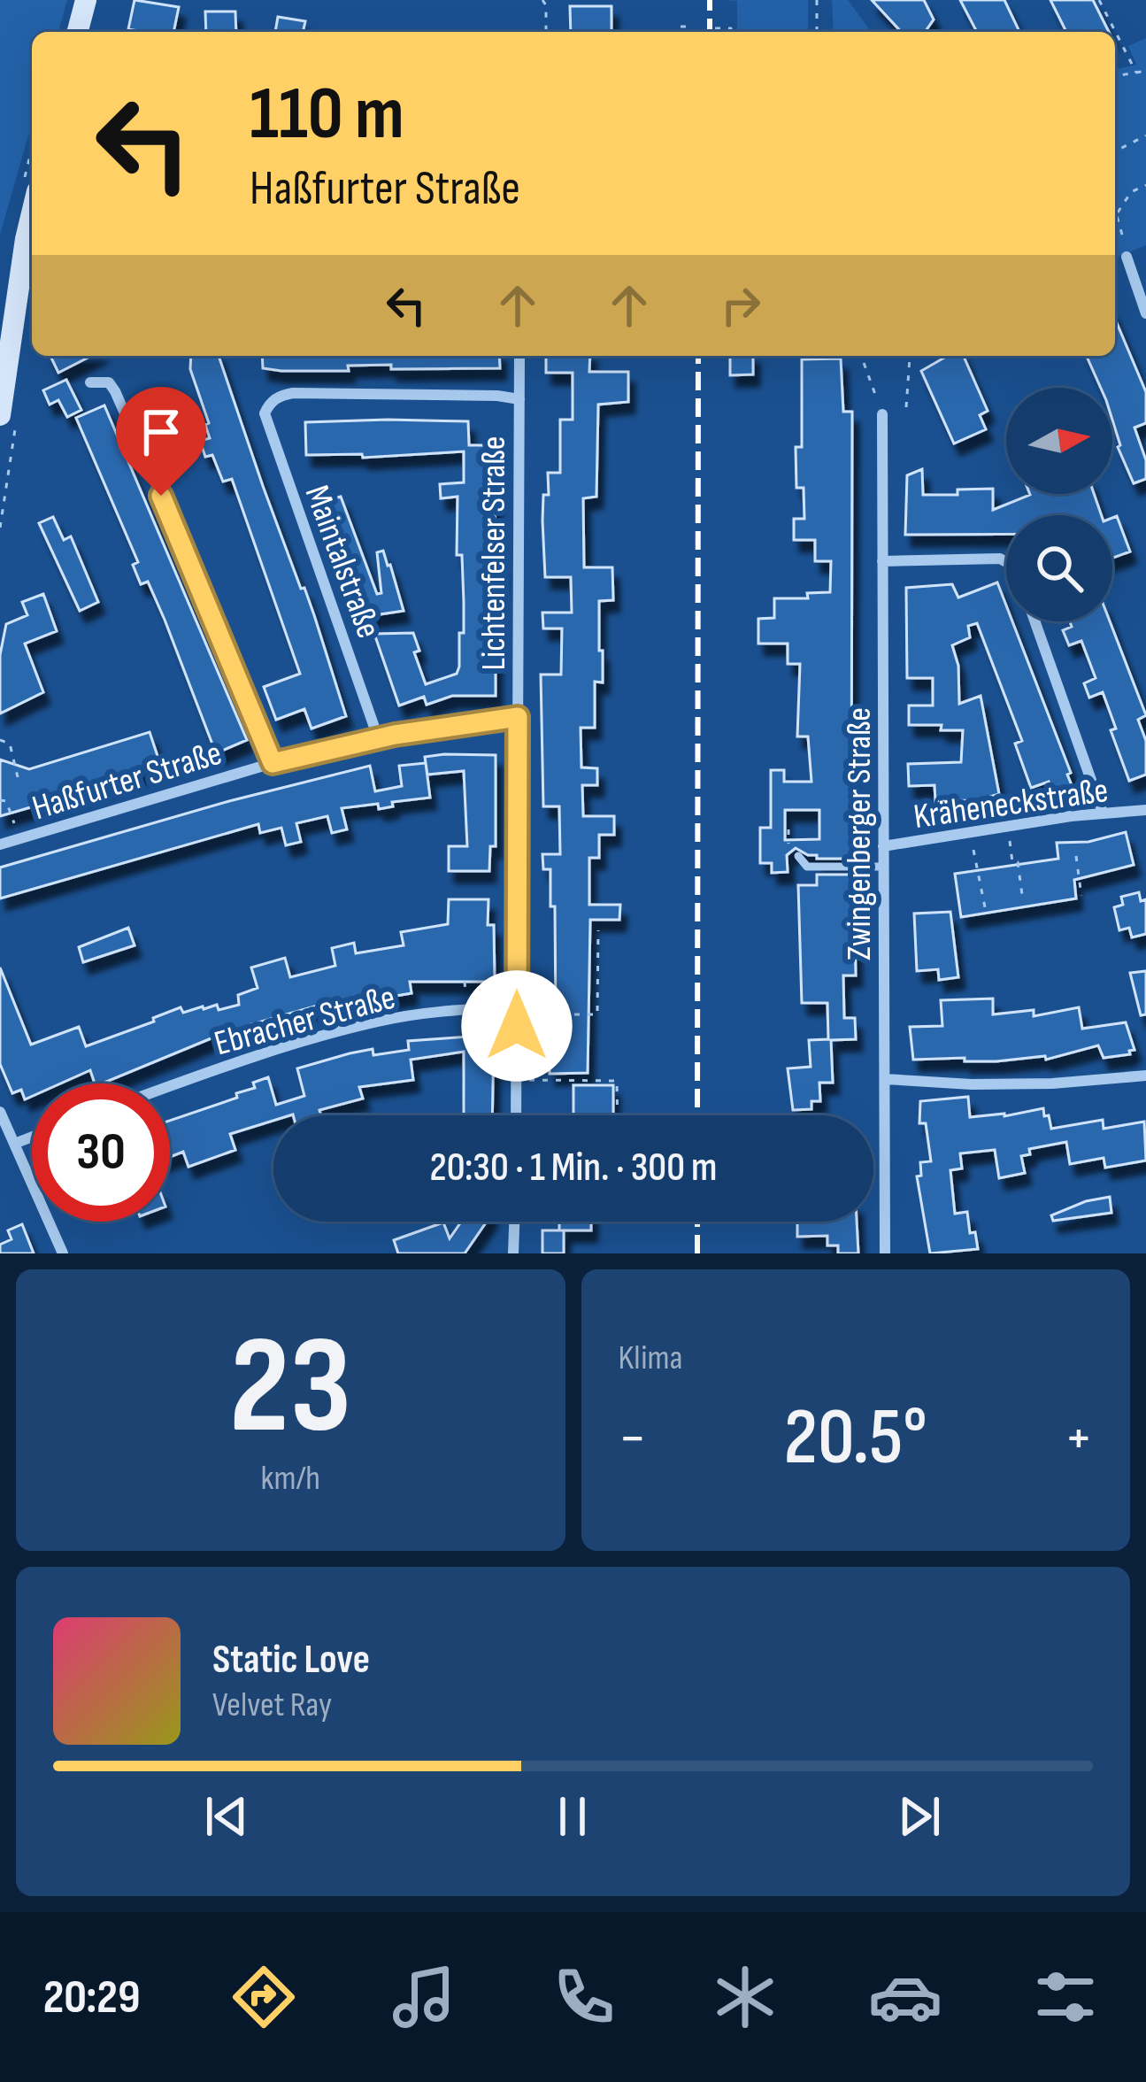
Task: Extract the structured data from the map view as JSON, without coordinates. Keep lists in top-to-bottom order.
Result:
{
  "streets": {
    "street": [
      "Lichtenfelser Straße",
      "Maintalstraße",
      "Haßfurter Straße",
      "Kräheneckstraße",
      "Zwingenberger Straße",
      "Ebracher Straße"
    ]
  },
  "crossings": [
    ["Lichtenfelser Straße", "Maintalstraße"],
    ["Lichtenfelser Straße", "Haßfurter Straße"],
    ["Lichtenfelser Straße", "Ebracher Straße"],
    ["Maintalstraße", "Haßfurter Straße"],
    ["Kräheneckstraße", "Zwingenberger Straße"]
  ],
  "north": "right",
  "page": {
    "turn": ["110 m", "Haßfurter Straße"],
    "limit": "30",
    "trip": "20:30 · 1 Min. · 300 m",
    "tile": [
      ["23", "km/h"],
      "Klima"
    ],
    "heat": ["−", "20.5°", "+"],
    "song": ["Static Love", "Velvet Ray"],
    "tabs": "20:29"
  }
}
